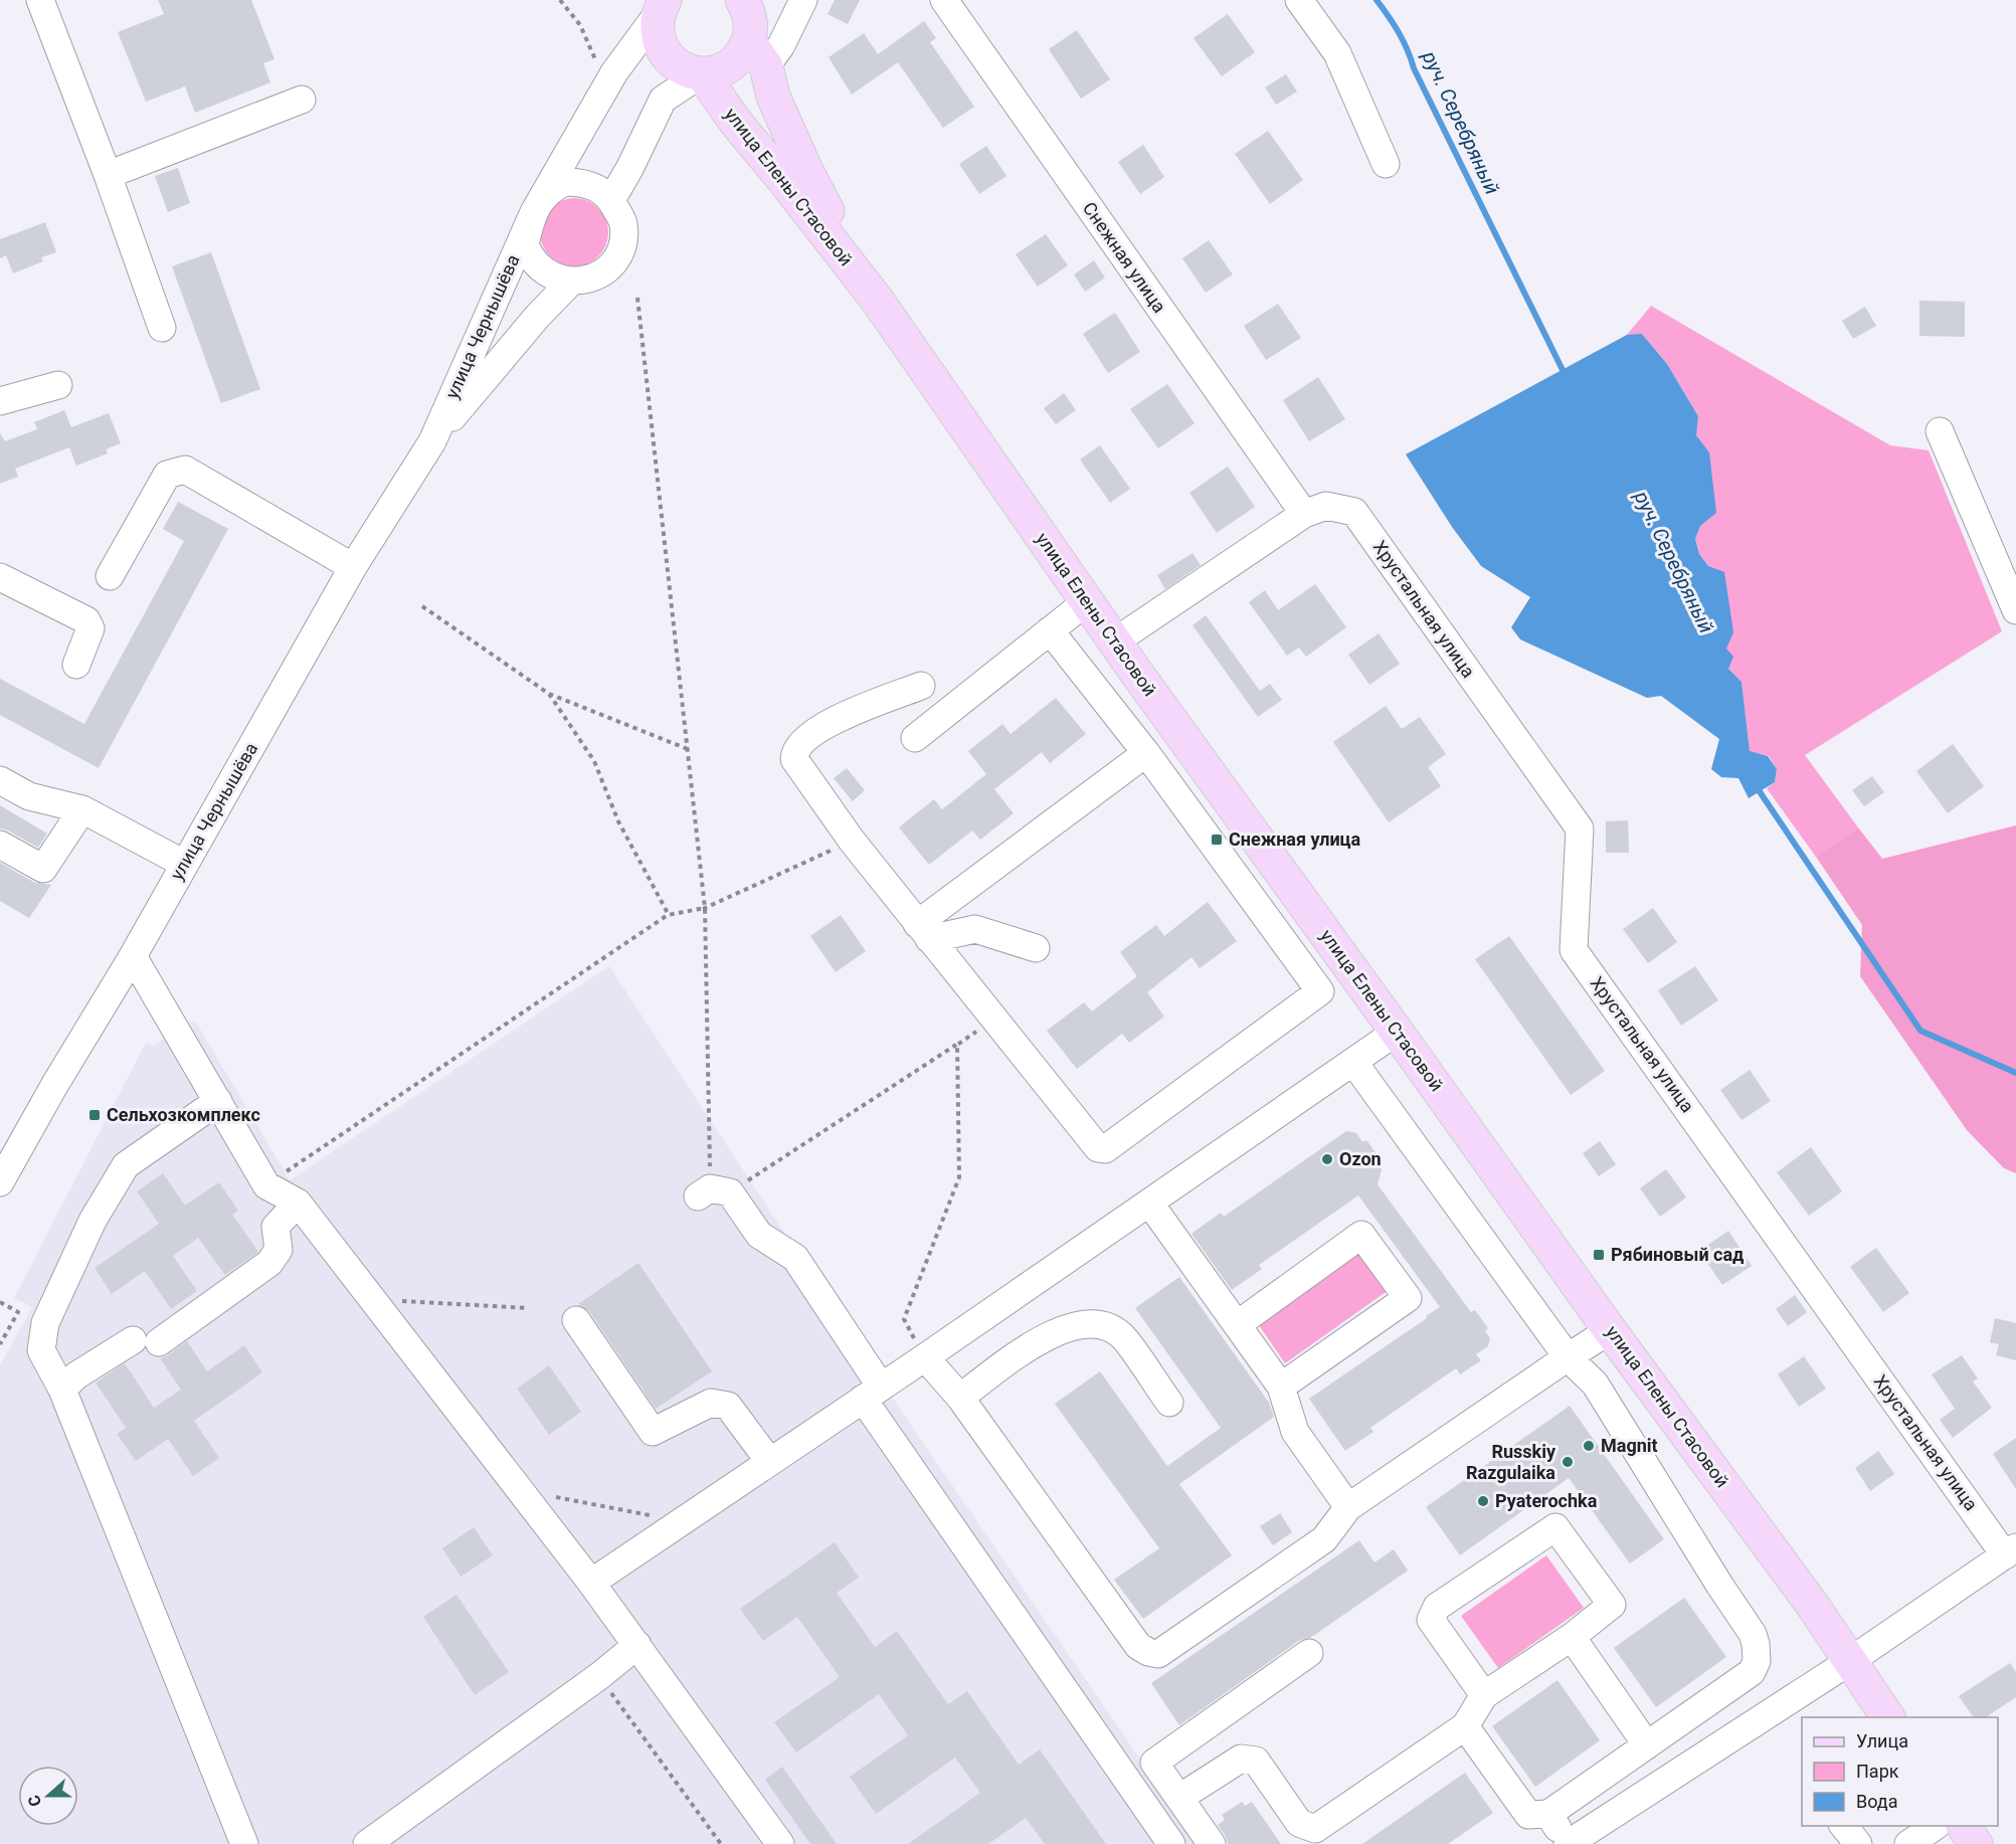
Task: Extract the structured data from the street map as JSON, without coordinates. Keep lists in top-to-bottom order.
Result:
{
  "streets": {
    "main road": ["улица Елены Стасовой"],
    "street": ["Снежная улица", "улица Чернышёва", "Хрустальная улица"]
  },
  "crossings": [
    ["Снежная улица", "Хрустальная улица"]
  ],
  "water": ["руч. Серебряный"],
  "places": {
    "transit": ["Снежная улица", "Сельхозкомплекс", "Рябиновый сад"],
    "other": [
      "Ozon",
      "Magnit",
      "Russkiy Razgulaika",
      "Pyaterochka"
    ]
  },
  "legend": ["Улица", "Парк", "Вода"],
  "north": "left"
}
